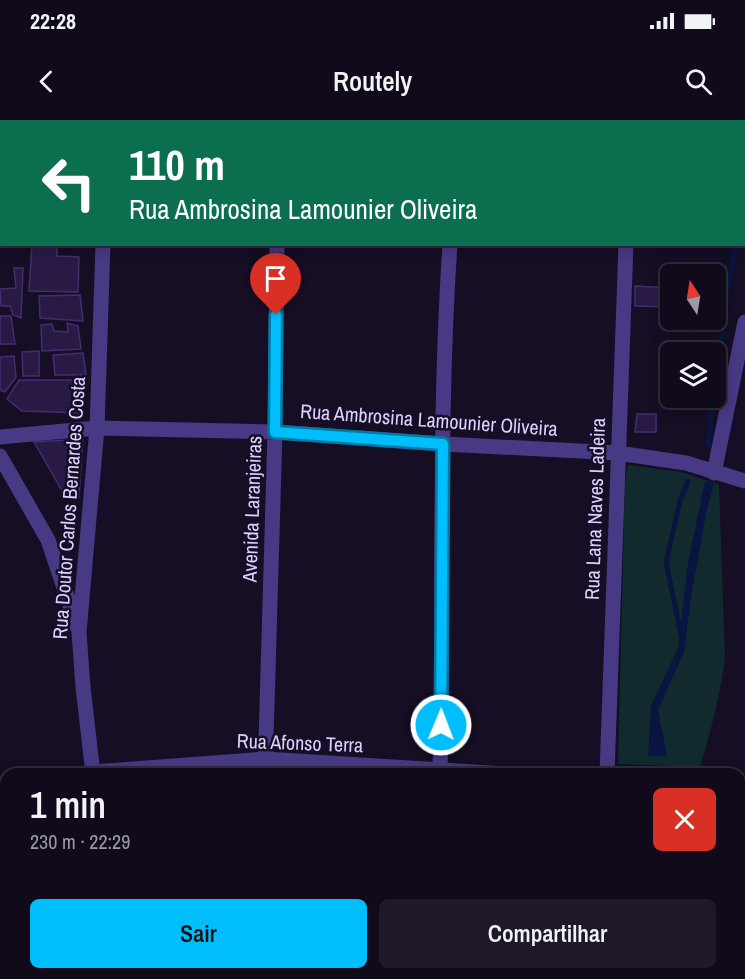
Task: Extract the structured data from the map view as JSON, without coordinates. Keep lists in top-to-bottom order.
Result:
{
  "streets": {
    "street": [
      "Rua Ambrosina Lamounier Oliveira",
      "Rua Doutor Carlos Bernardes Costa",
      "Avenida Laranjeiras",
      "Rua Lana Naves Ladeira",
      "Rua Afonso Terra"
    ]
  },
  "crossings": [
    ["Rua Ambrosina Lamounier Oliveira", "Rua Doutor Carlos Bernardes Costa"],
    ["Rua Ambrosina Lamounier Oliveira", "Avenida Laranjeiras"],
    ["Rua Ambrosina Lamounier Oliveira", "Rua Lana Naves Ladeira"],
    ["Avenida Laranjeiras", "Rua Afonso Terra"]
  ],
  "north": "top",
  "page": {
    "status": "22:28",
    "header": "Routely",
    "turn": ["110 m", "Rua Ambrosina Lamounier Oliveira"],
    "heading": ["1 min", "230 m · 22:29"],
    "buttons": ["Sair", "Compartilhar"]
  }
}
